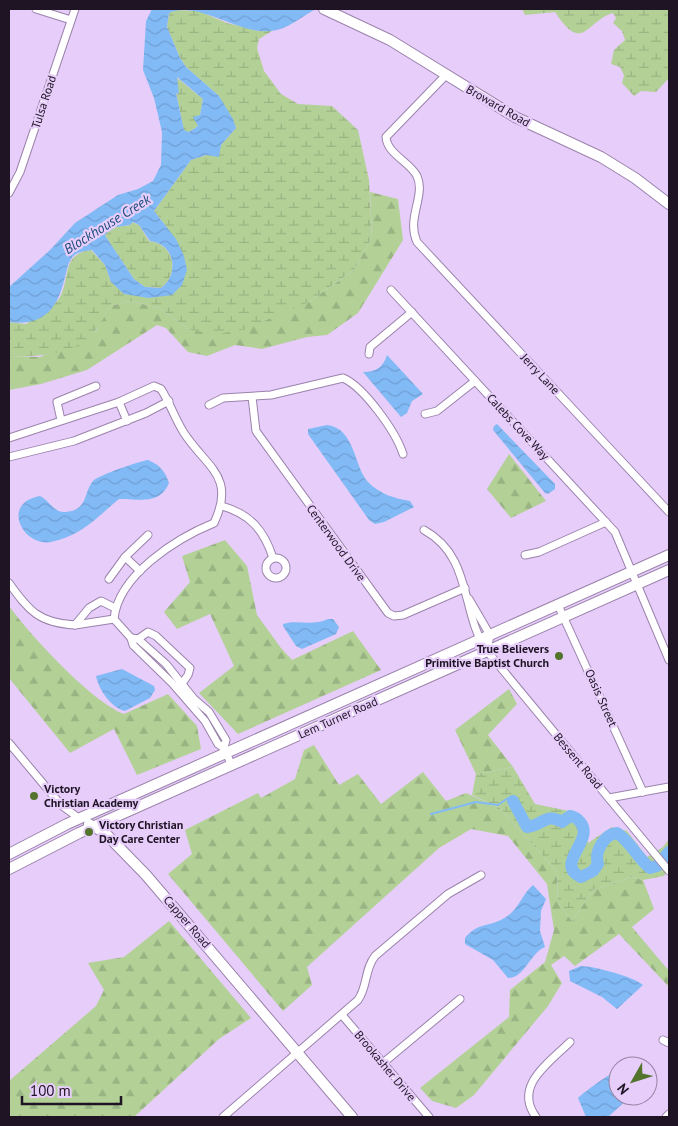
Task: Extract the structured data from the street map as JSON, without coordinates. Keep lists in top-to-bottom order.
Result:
{
  "streets": {
    "main road": ["Broward Road", "Lem Turner Road", "Capper Road"],
    "street": [
      "Tulsa Road",
      "Jerry Lane",
      "Calebs Cove Way",
      "Centerwood Drive",
      "Oasis Street",
      "Bessent Road",
      "Brookasher Drive"
    ]
  },
  "crossings": [
    ["Broward Road", "Jerry Lane"],
    ["Calebs Cove Way", "Lem Turner Road"],
    ["Centerwood Drive", "Bessent Road"],
    ["Oasis Street", "Lem Turner Road"],
    ["Lem Turner Road", "Bessent Road"],
    ["Lem Turner Road", "Capper Road"]
  ],
  "water": ["Blockhouse Creek"],
  "places": ["True Believers Primitive Baptist Church", "Victory Christian Academy", "Victory Christian Day Care Center"],
  "scale_bar": "100 m",
  "north": "bottom left"
}
